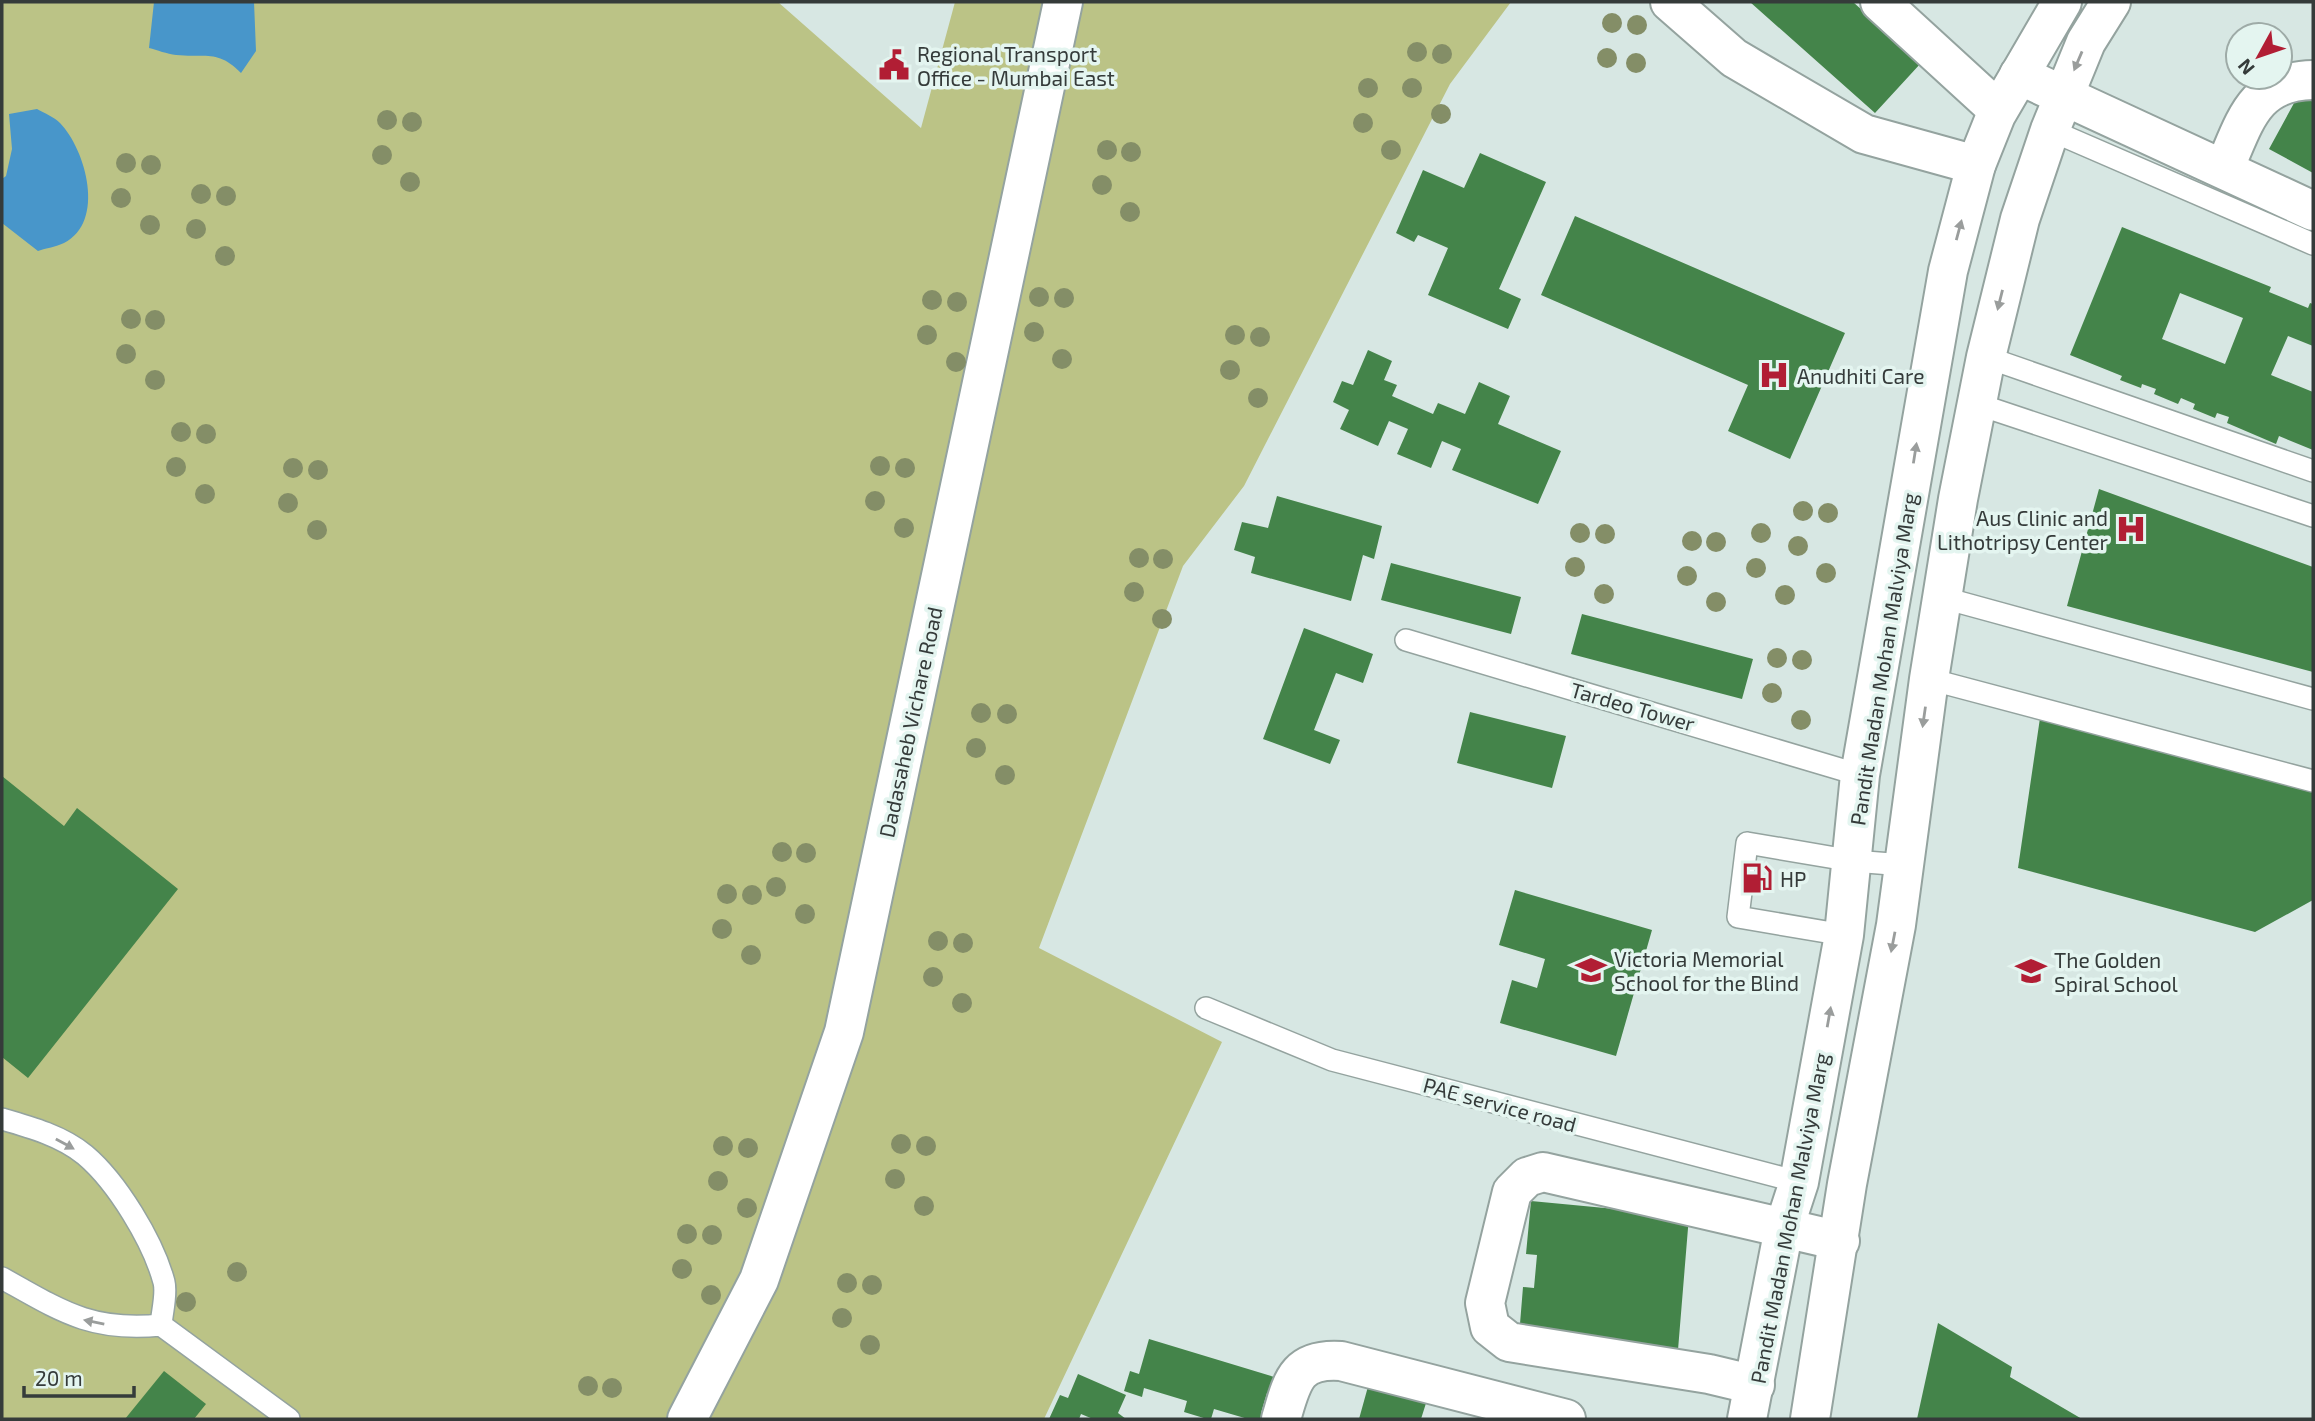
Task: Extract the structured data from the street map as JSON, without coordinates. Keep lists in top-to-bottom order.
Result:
{
  "streets": {
    "street": ["Pandit Madan Mohan Malviya Marg", "Dadasaheb Vichare Road"],
    "lane": ["Tardeo Tower", "PAE service road"]
  },
  "crossings": [
    ["Pandit Madan Mohan Malviya Marg", "Tardeo Tower"],
    ["Pandit Madan Mohan Malviya Marg", "PAE service road"]
  ],
  "places": {
    "public building": ["Regional Transport Office - Mumbai East"],
    "hospital": ["Anudhiti Care", "Aus Clinic and Lithotripsy Center"],
    "fuel station": ["HP"],
    "school or university": ["Victoria Memorial School for the Blind", "The Golden Spiral School"]
  },
  "scale_bar": "20 m",
  "north": "bottom left"
}
